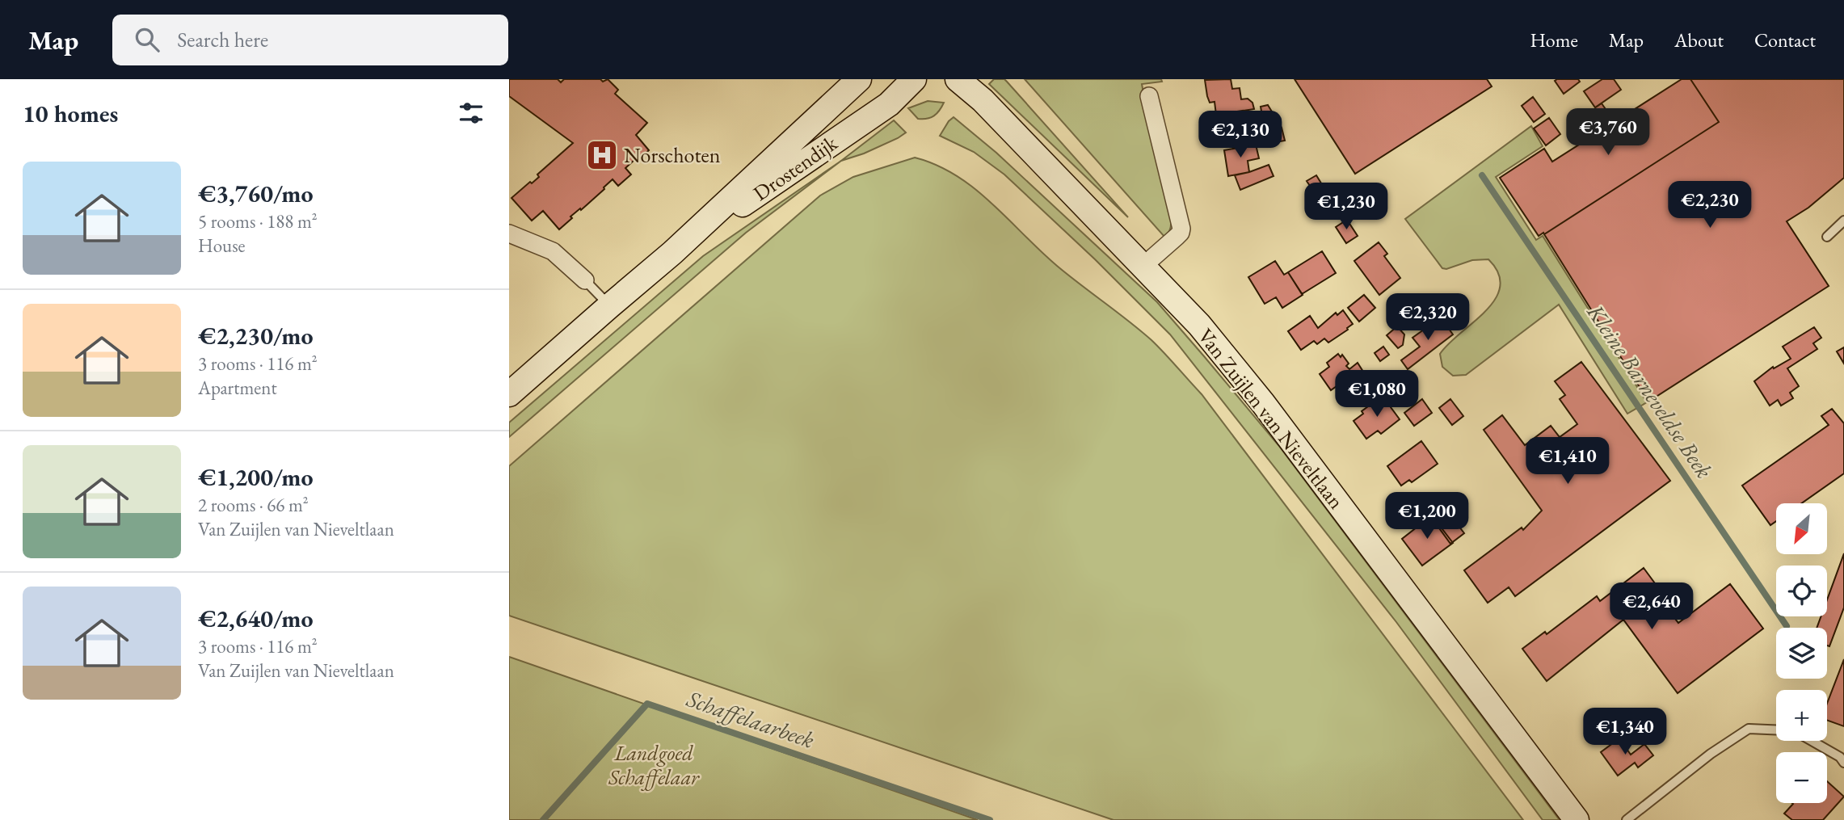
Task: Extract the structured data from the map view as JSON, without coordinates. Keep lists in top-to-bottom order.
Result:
{
  "streets": {
    "main road": ["Drostendijk", "Van Zuijlen van Nieveltlaan"]
  },
  "water": ["Kleine Barneveldse Beek", "Schaffelaarbeek"],
  "parks": ["Landgoed Schaffelaar"],
  "places": {
    "hospital": ["Norschoten"]
  },
  "north": "bottom left",
  "page": {
    "header": "Map",
    "search": "Search here",
    "nav": [
      "Home",
      "Map",
      "About",
      "Contact"
    ],
    "heading": "10 homes",
    "price": [
      "€3,760",
      "€2,130",
      "€2,230",
      "€1,230",
      "€2,320",
      "€1,080",
      "€1,410",
      "€1,200",
      "€2,640",
      "€1,340"
    ],
    "list": [
      {
        "name": "€3,760/mo",
        "note": "5 rooms · 188 m² · House"
      },
      {
        "name": "€2,230/mo",
        "note": "3 rooms · 116 m² · Apartment"
      },
      {
        "name": "€1,200/mo",
        "note": "2 rooms · 66 m² · Van Zuijlen van Nieveltlaan"
      },
      {
        "name": "€2,640/mo",
        "note": "3 rooms · 116 m² · Van Zuijlen van Nieveltlaan"
      }
    ],
    "map_buttons": ["+", "−"]
  }
}
